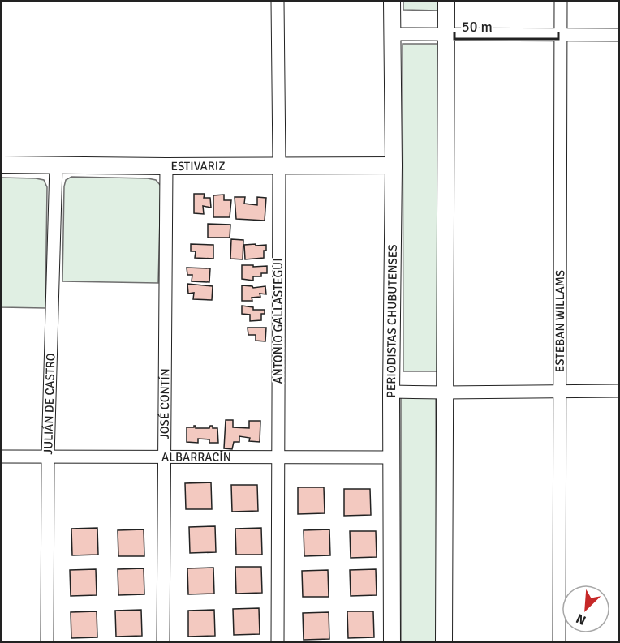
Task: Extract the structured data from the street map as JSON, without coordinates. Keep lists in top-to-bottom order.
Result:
{
  "streets": {
    "street": [
      "ESTIVARIZ",
      "ANTONIO GALLASTEGUI",
      "PERIODISTAS CHUBUTENSES",
      "ESTEBAN WILLAMS",
      "JULIÁN DE CASTRO",
      "JOSÉ CONTÍN",
      "ALBARRACÍN"
    ]
  },
  "crossings": [
    ["ESTIVARIZ", "ANTONIO GALLASTEGUI"],
    ["ESTIVARIZ", "PERIODISTAS CHUBUTENSES"],
    ["ESTIVARIZ", "JULIÁN DE CASTRO"],
    ["ESTIVARIZ", "JOSÉ CONTÍN"],
    ["ANTONIO GALLASTEGUI", "ALBARRACÍN"],
    ["PERIODISTAS CHUBUTENSES", "ALBARRACÍN"],
    ["JULIÁN DE CASTRO", "ALBARRACÍN"],
    ["JOSÉ CONTÍN", "ALBARRACÍN"]
  ],
  "scale_bar": "50 m",
  "north": "bottom left"
}
